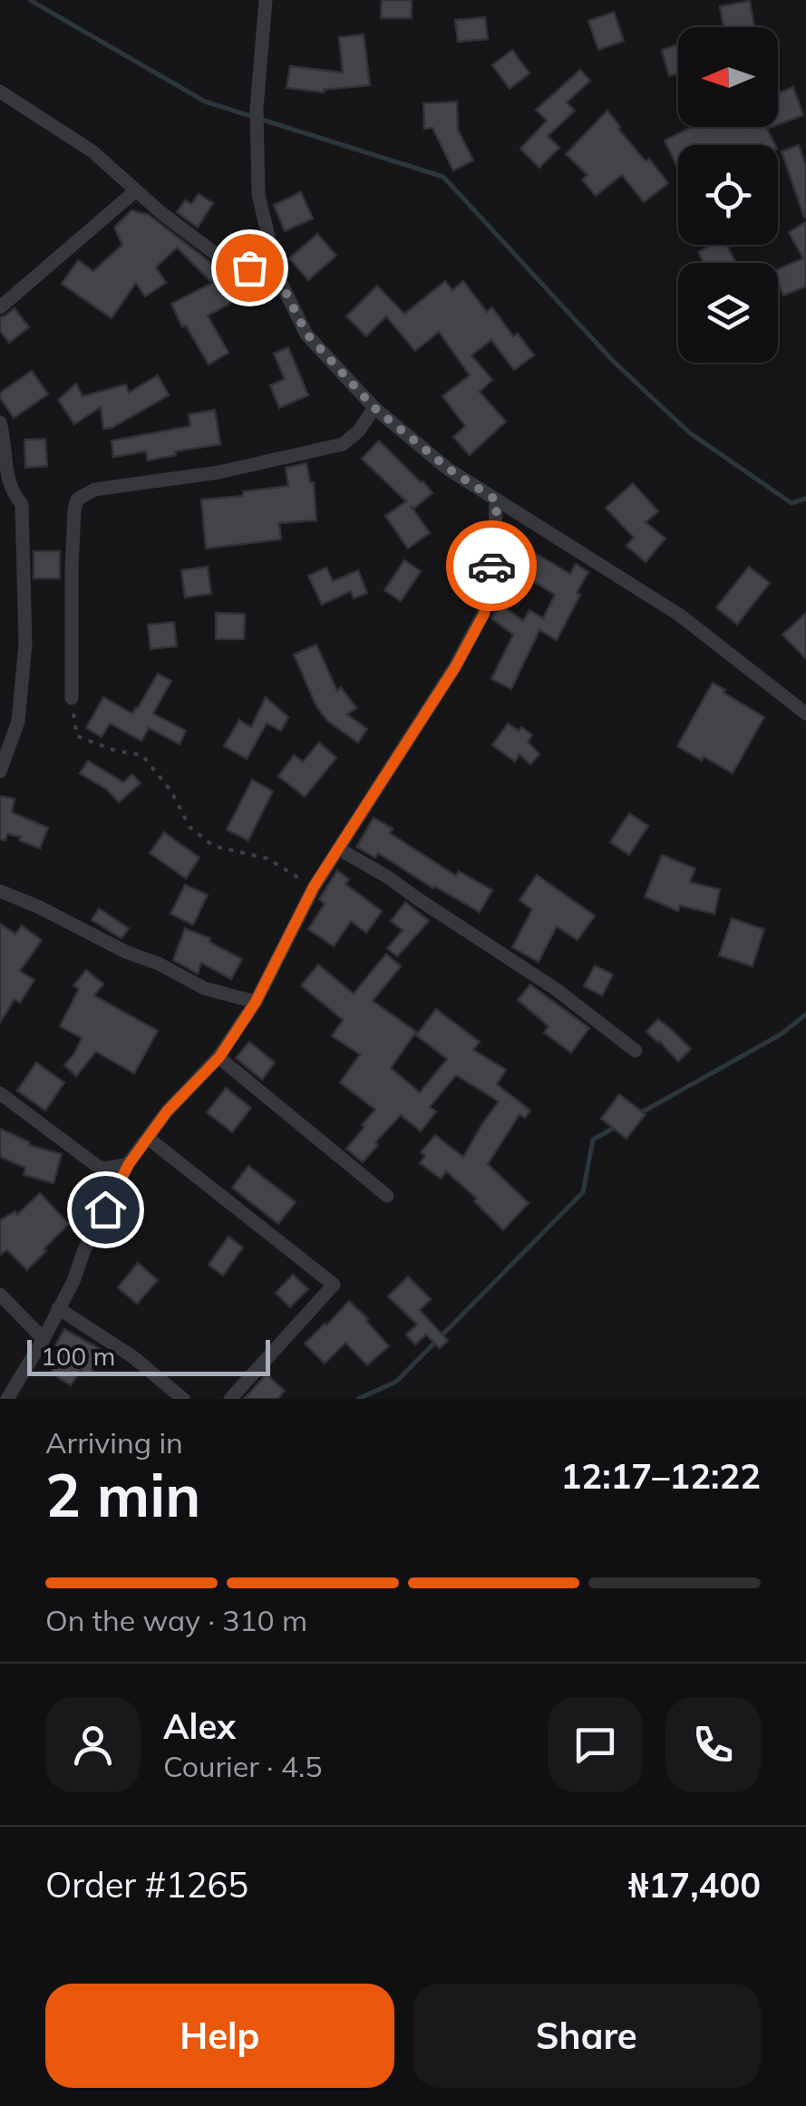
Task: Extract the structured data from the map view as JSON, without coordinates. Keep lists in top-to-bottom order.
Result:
{
  "scale_bar": "100 m",
  "north": "left",
  "page": {
    "scale": "100 m",
    "heading": ["2 min", "Arriving in", "12:17–12:22"],
    "panel": [
      "Alex",
      "Courier · 4.5",
      "Order #1265",
      "₦17,400"
    ],
    "bar": "On the way · 310 m",
    "buttons": ["Help", "Share"]
  }
}
